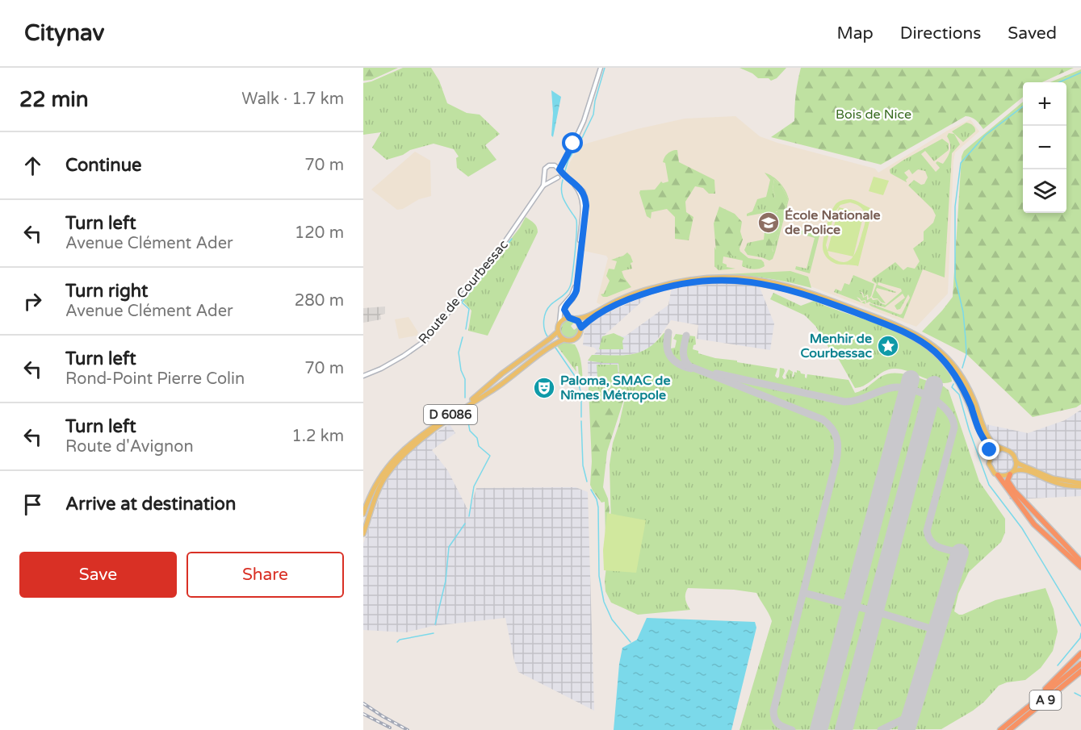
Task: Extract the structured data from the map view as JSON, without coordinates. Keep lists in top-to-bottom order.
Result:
{
  "streets": {
    "highway": ["A 9"],
    "main road": ["D 6086"],
    "street": ["Route de Courbessac"]
  },
  "parks": ["Bois de Nice"],
  "places": {
    "school or university": ["École Nationale de Police"],
    "place": ["Menhir de Courbessac"],
    "theatre": ["Paloma, SMAC de Nîmes Métropole"]
  },
  "page": {
    "header": "Citynav",
    "nav": ["Map", "Directions", "Saved"],
    "heading": ["22 min", "Walk · 1.7 km"],
    "map_buttons": ["+", "−"],
    "list": [
      ["Continue", "70 m"],
      ["Turn left", "Avenue Clément Ader", "120 m"],
      ["Turn right", "Avenue Clément Ader", "280 m"],
      ["Turn left", "Rond-Point Pierre Colin", "70 m"],
      ["Turn left", "Route d'Avignon", "1.2 km"],
      "Arrive at destination"
    ],
    "buttons": ["Save", "Share"]
  }
}
